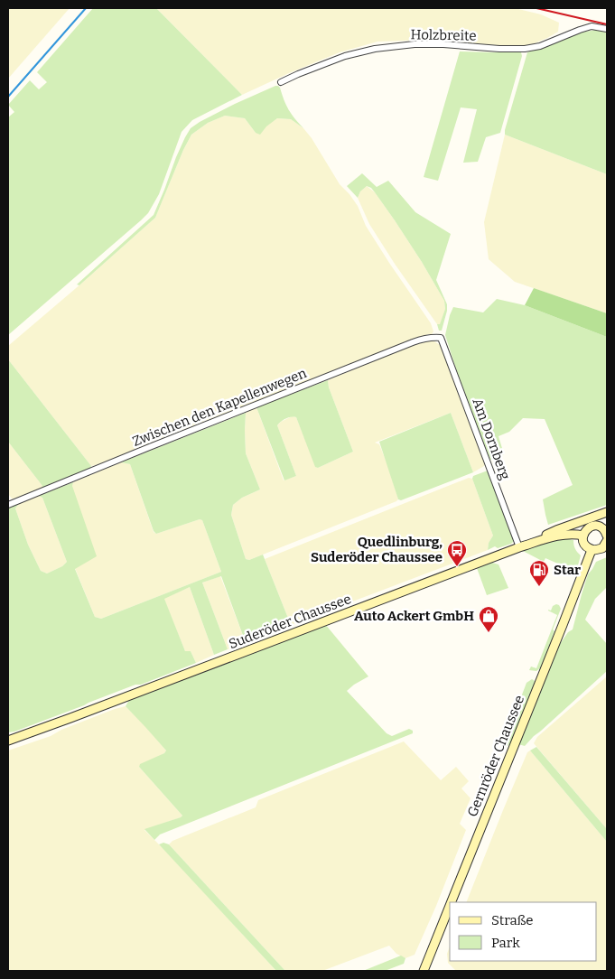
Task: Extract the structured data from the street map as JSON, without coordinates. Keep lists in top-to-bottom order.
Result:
{
  "streets": {
    "street": [
      "Holzbreite",
      "Zwischen den Kapellenwegen",
      "Am Dornberg",
      "Suderöder Chaussee",
      "Gernröder Chaussee"
    ]
  },
  "crossings": [
    ["Zwischen den Kapellenwegen", "Am Dornberg"],
    ["Am Dornberg", "Suderöder Chaussee"]
  ],
  "places": {
    "bus stop": ["Quedlinburg, Suderöder Chaussee"],
    "fuel station": ["Star"],
    "shop": ["Auto Ackert GmbH"]
  },
  "legend": ["Straße", "Park"]
}
